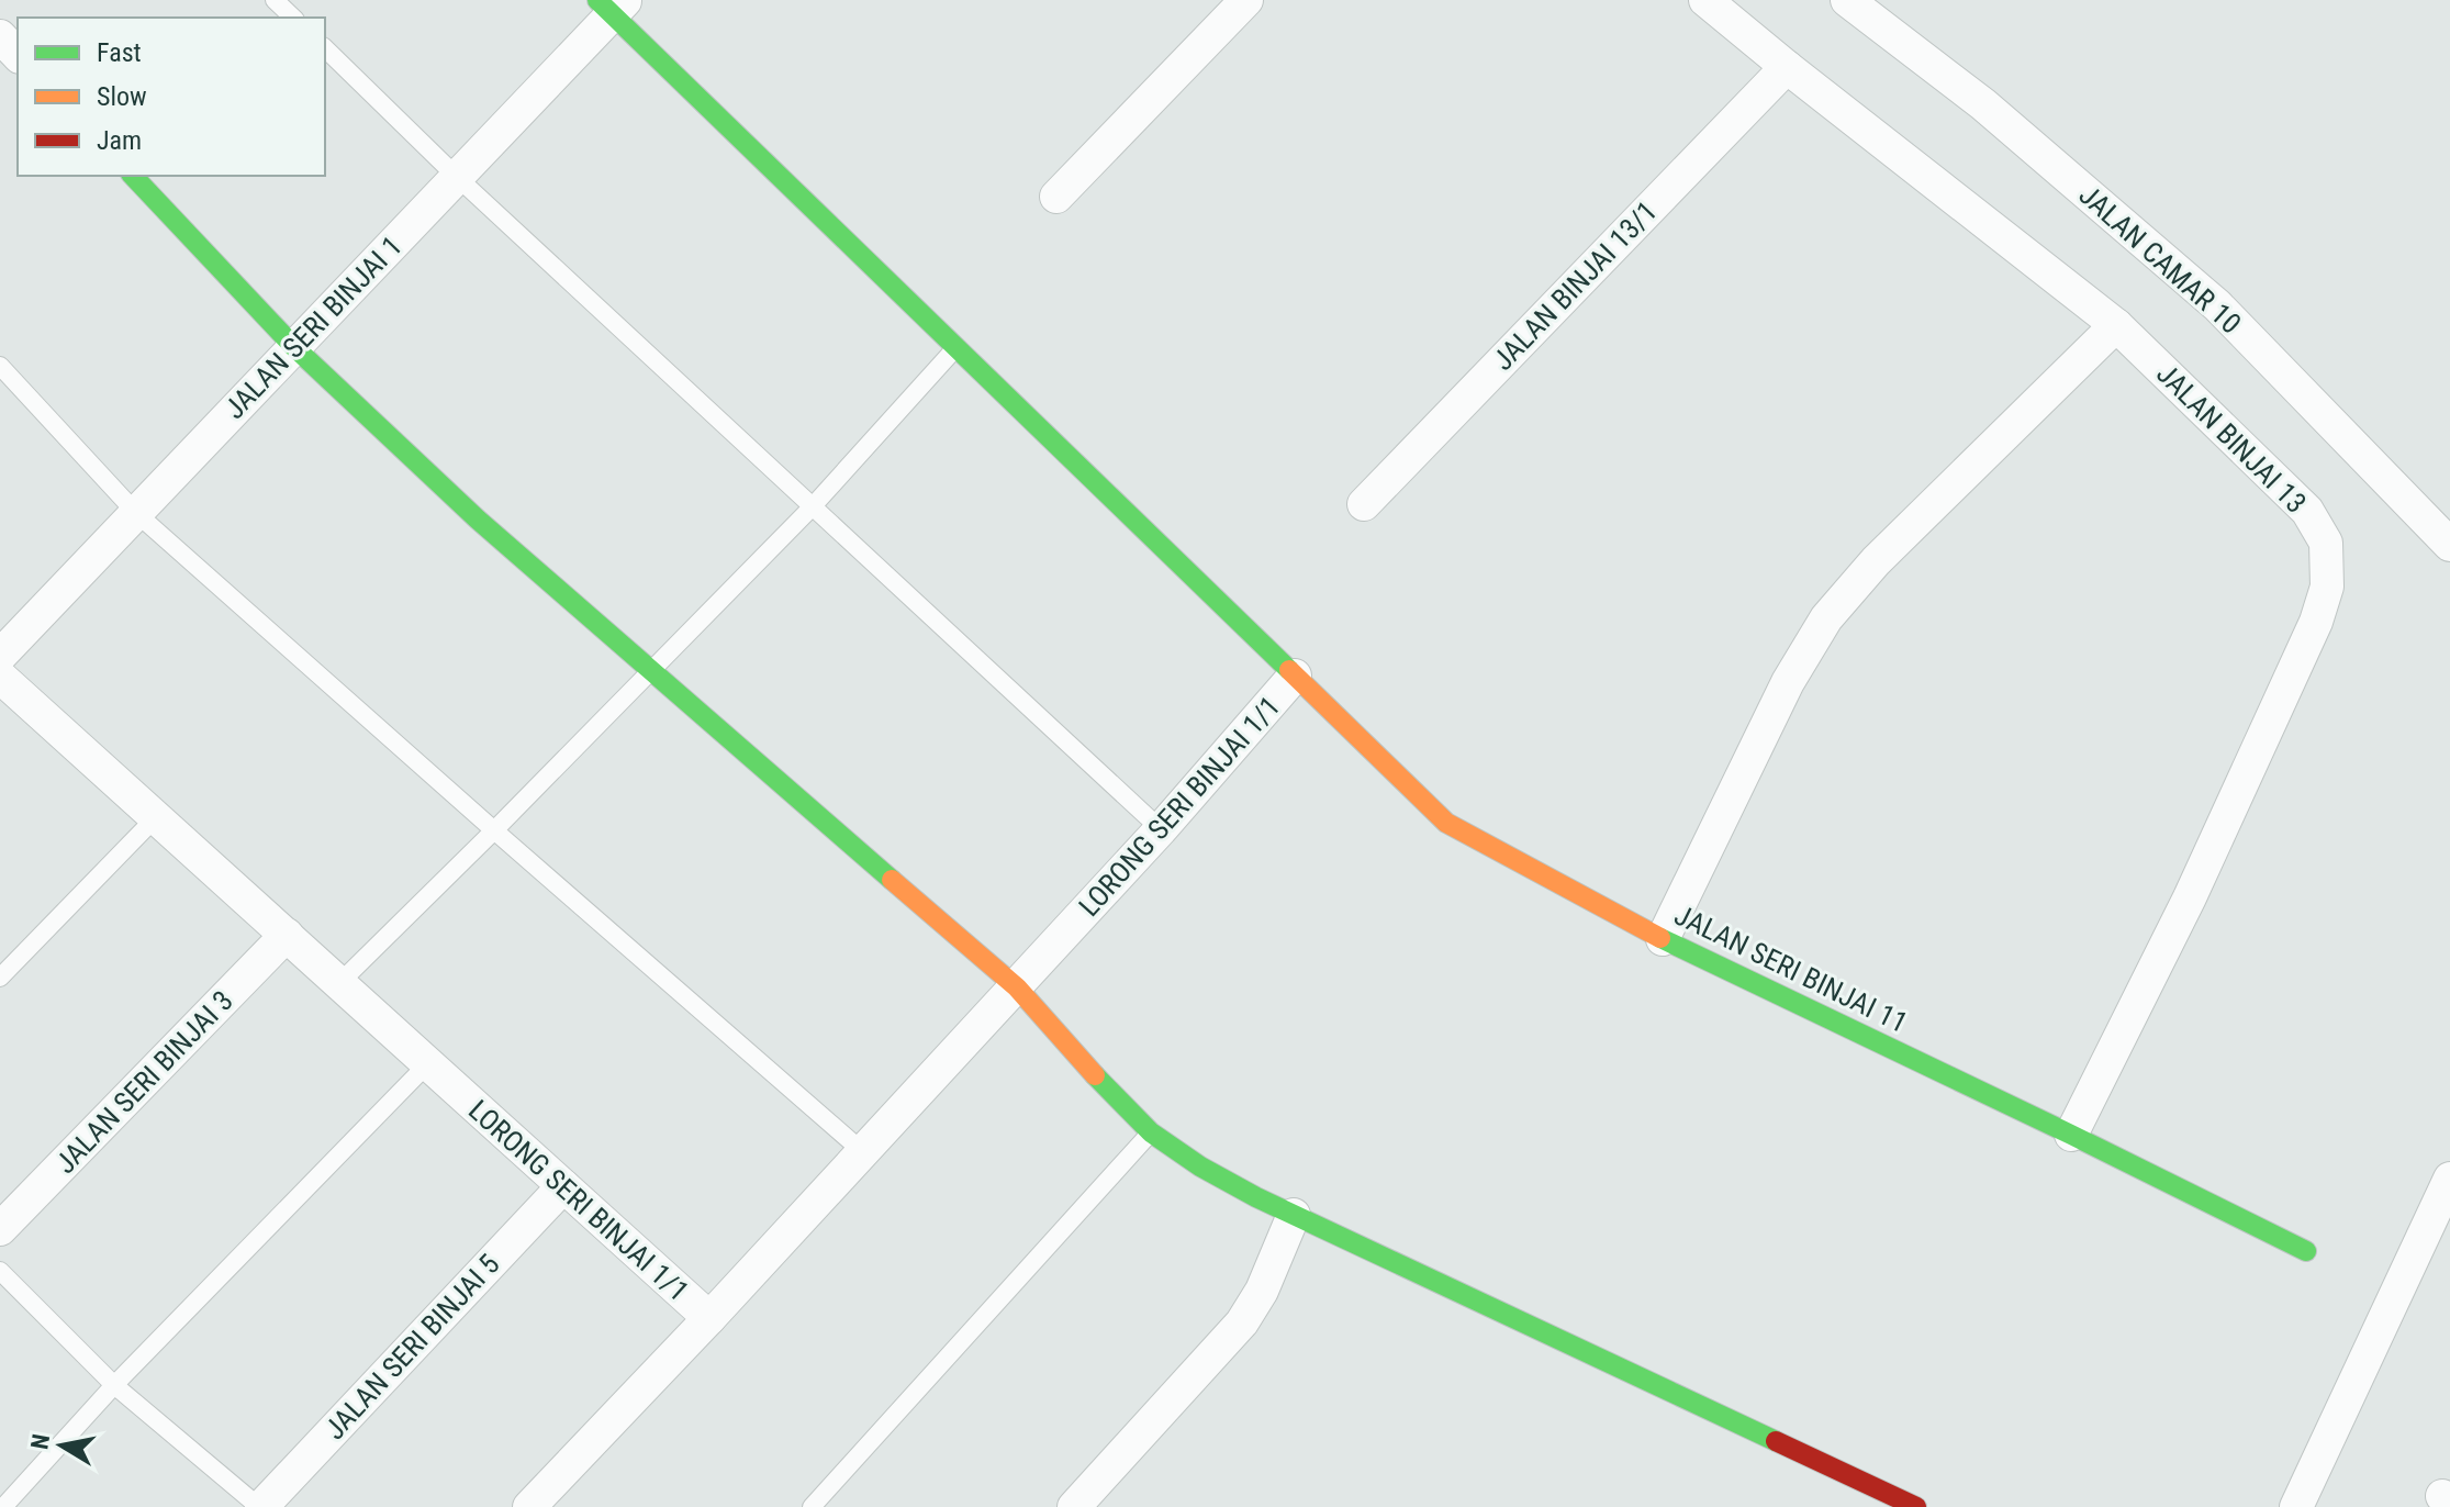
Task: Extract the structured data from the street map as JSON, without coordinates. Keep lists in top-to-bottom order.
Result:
{
  "streets": {
    "street": [
      "JALAN CAMAR 10",
      "JALAN BINJAI 13/1",
      "JALAN SERI BINJAI 1",
      "JALAN BINJAI 13",
      "LORONG SERI BINJAI 1/1",
      "JALAN SERI BINJAI 11",
      "JALAN SERI BINJAI 3",
      "JALAN SERI BINJAI 5"
    ]
  },
  "crossings": [
    ["JALAN BINJAI 13/1", "JALAN BINJAI 13"],
    ["JALAN SERI BINJAI 1", "JALAN SERI BINJAI 11"],
    ["JALAN BINJAI 13", "JALAN SERI BINJAI 11"],
    ["LORONG SERI BINJAI 1/1", "JALAN SERI BINJAI 11"],
    ["LORONG SERI BINJAI 1/1", "JALAN SERI BINJAI 3"],
    ["LORONG SERI BINJAI 1/1", "JALAN SERI BINJAI 5"]
  ],
  "legend": ["Fast", "Slow", "Jam"],
  "north": "left"
}
